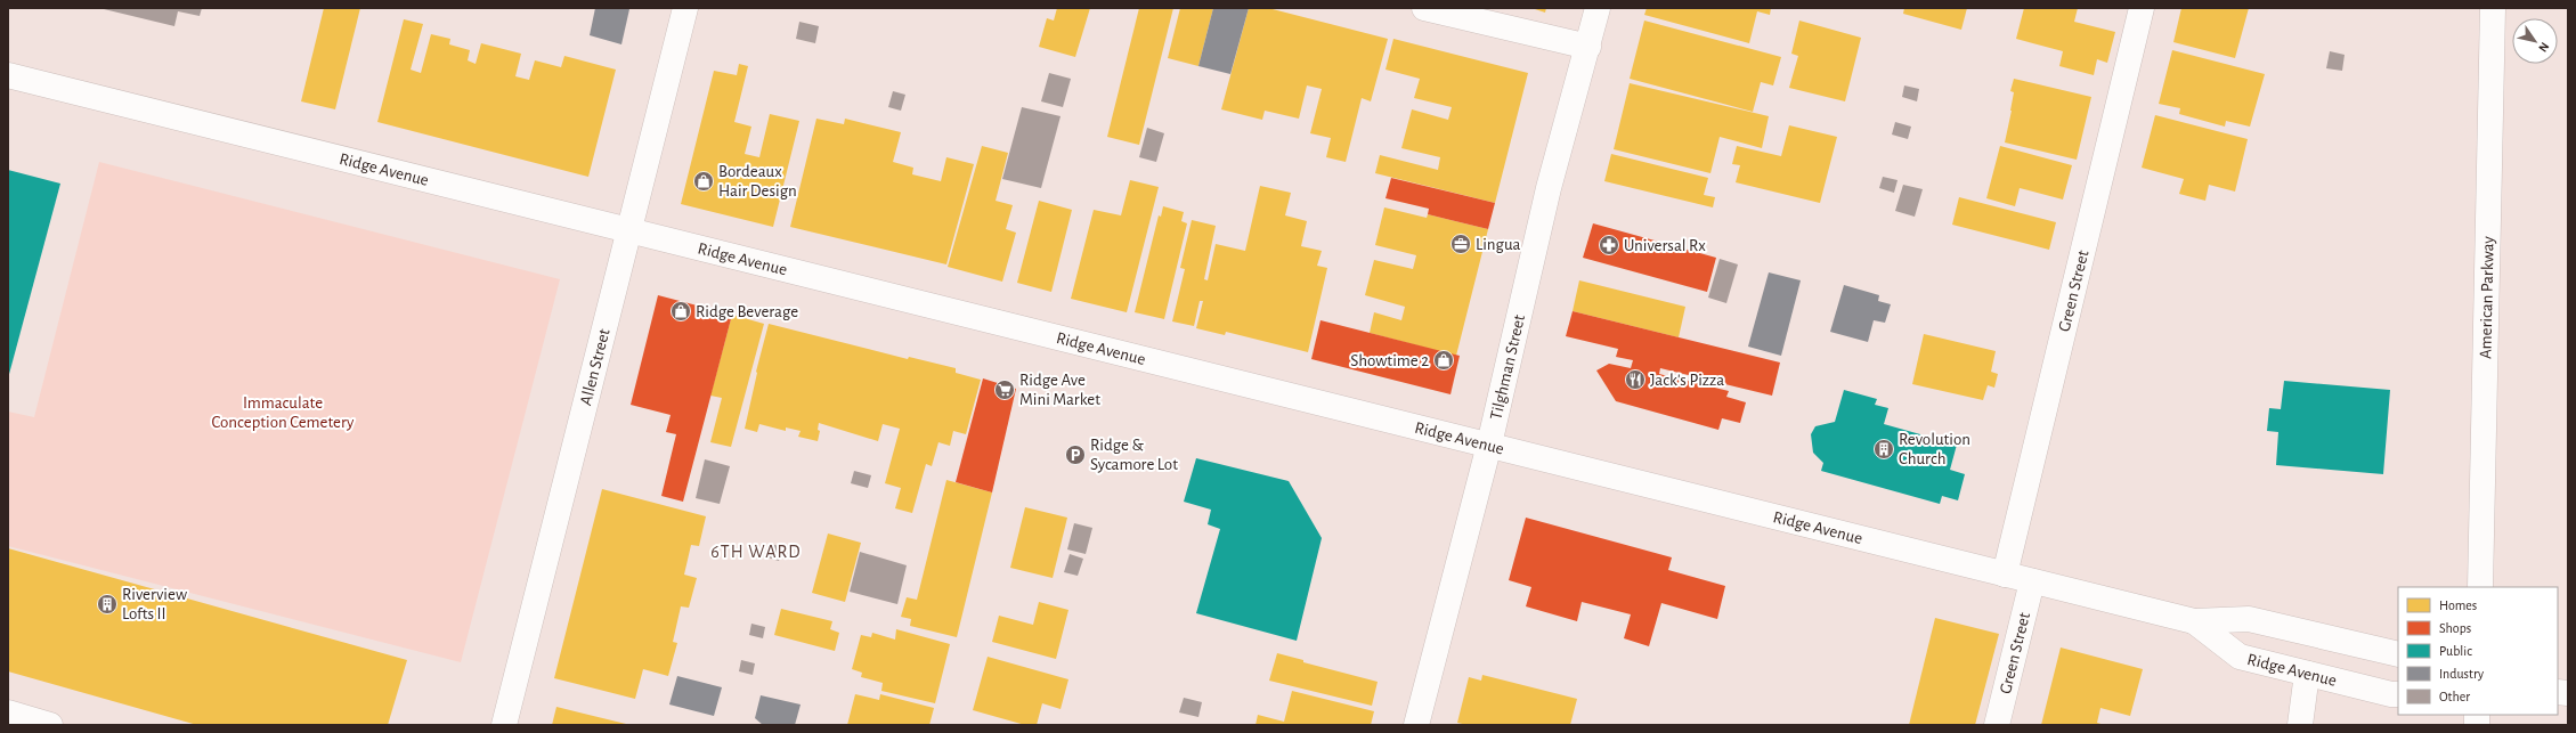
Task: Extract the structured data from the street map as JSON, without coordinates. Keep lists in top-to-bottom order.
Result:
{
  "streets": {
    "street": [
      "Ridge Avenue",
      "Green Street",
      "American Parkway",
      "Allen Street",
      "Tilghman Street"
    ]
  },
  "crossings": [
    ["Ridge Avenue", "Green Street"],
    ["Ridge Avenue", "Allen Street"],
    ["Ridge Avenue", "Tilghman Street"]
  ],
  "districts": ["6TH WARD"],
  "parks": ["Immaculate Conception Cemetery"],
  "places": {
    "shop": ["Bordeaux Hair Design", "Ridge Beverage", "Showtime 2"],
    "office": ["Lingua"],
    "pharmacy": ["Universal Rx"],
    "restaurant": ["Jack's Pizza"],
    "supermarket": ["Ridge Ave Mini Market"],
    "building": ["Revolution Church", "Riverview Lofts II"],
    "parking": ["Ridge & Sycamore Lot"]
  },
  "legend": [
    "Homes",
    "Shops",
    "Public",
    "Industry",
    "Other"
  ],
  "north": "bottom right"
}
